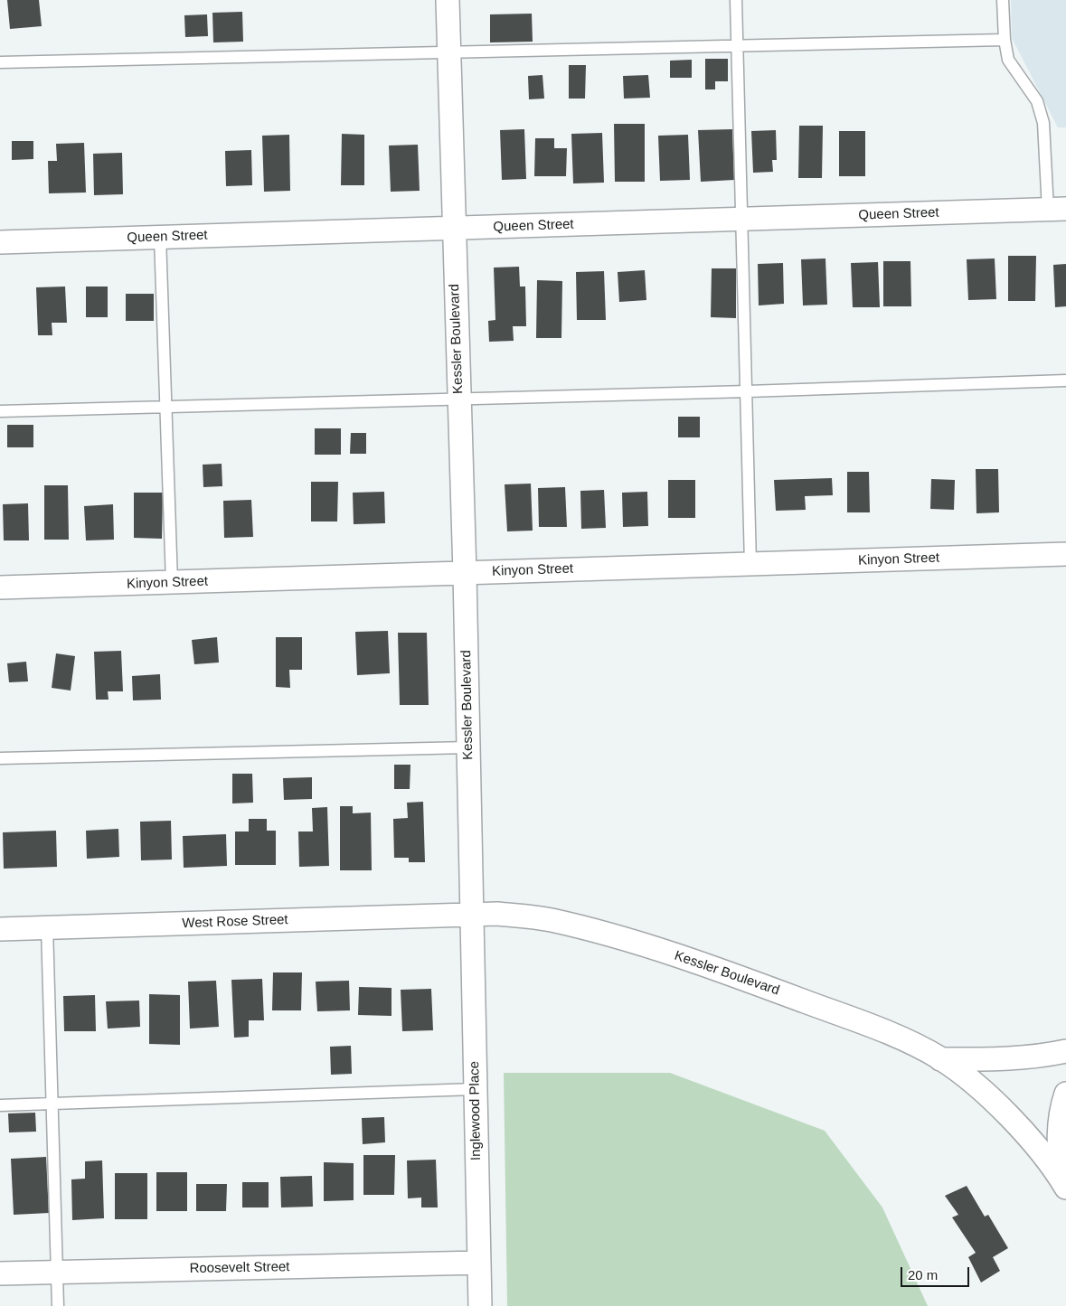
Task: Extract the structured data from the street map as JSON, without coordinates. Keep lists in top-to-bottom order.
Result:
{
  "streets": {
    "street": [
      "Queen Street",
      "Kessler Boulevard",
      "Kinyon Street",
      "West Rose Street",
      "Inglewood Place",
      "Roosevelt Street"
    ]
  },
  "crossings": [
    ["Queen Street", "Kessler Boulevard"],
    ["Kessler Boulevard", "Kinyon Street"],
    ["Kessler Boulevard", "West Rose Street"],
    ["Kessler Boulevard", "Inglewood Place"],
    ["West Rose Street", "Inglewood Place"],
    ["Inglewood Place", "Roosevelt Street"]
  ],
  "scale_bar": "20 m"
}
